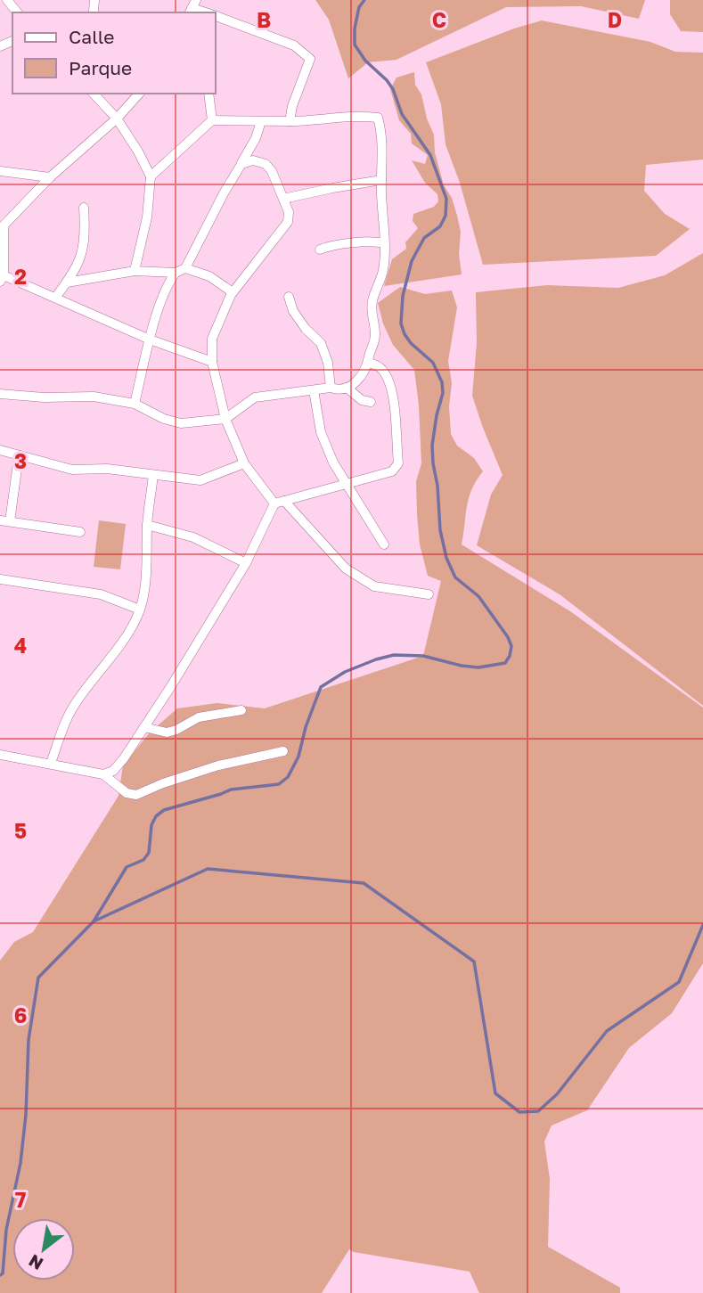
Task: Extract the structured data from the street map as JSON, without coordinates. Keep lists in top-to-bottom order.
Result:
{
  "legend": ["Calle", "Parque"],
  "north": "bottom left",
  "grid": {
    "columns": ["B", "C", "D"],
    "rows": [
      "2",
      "3",
      "4",
      "5",
      "6",
      "7"
    ]
  }
}
